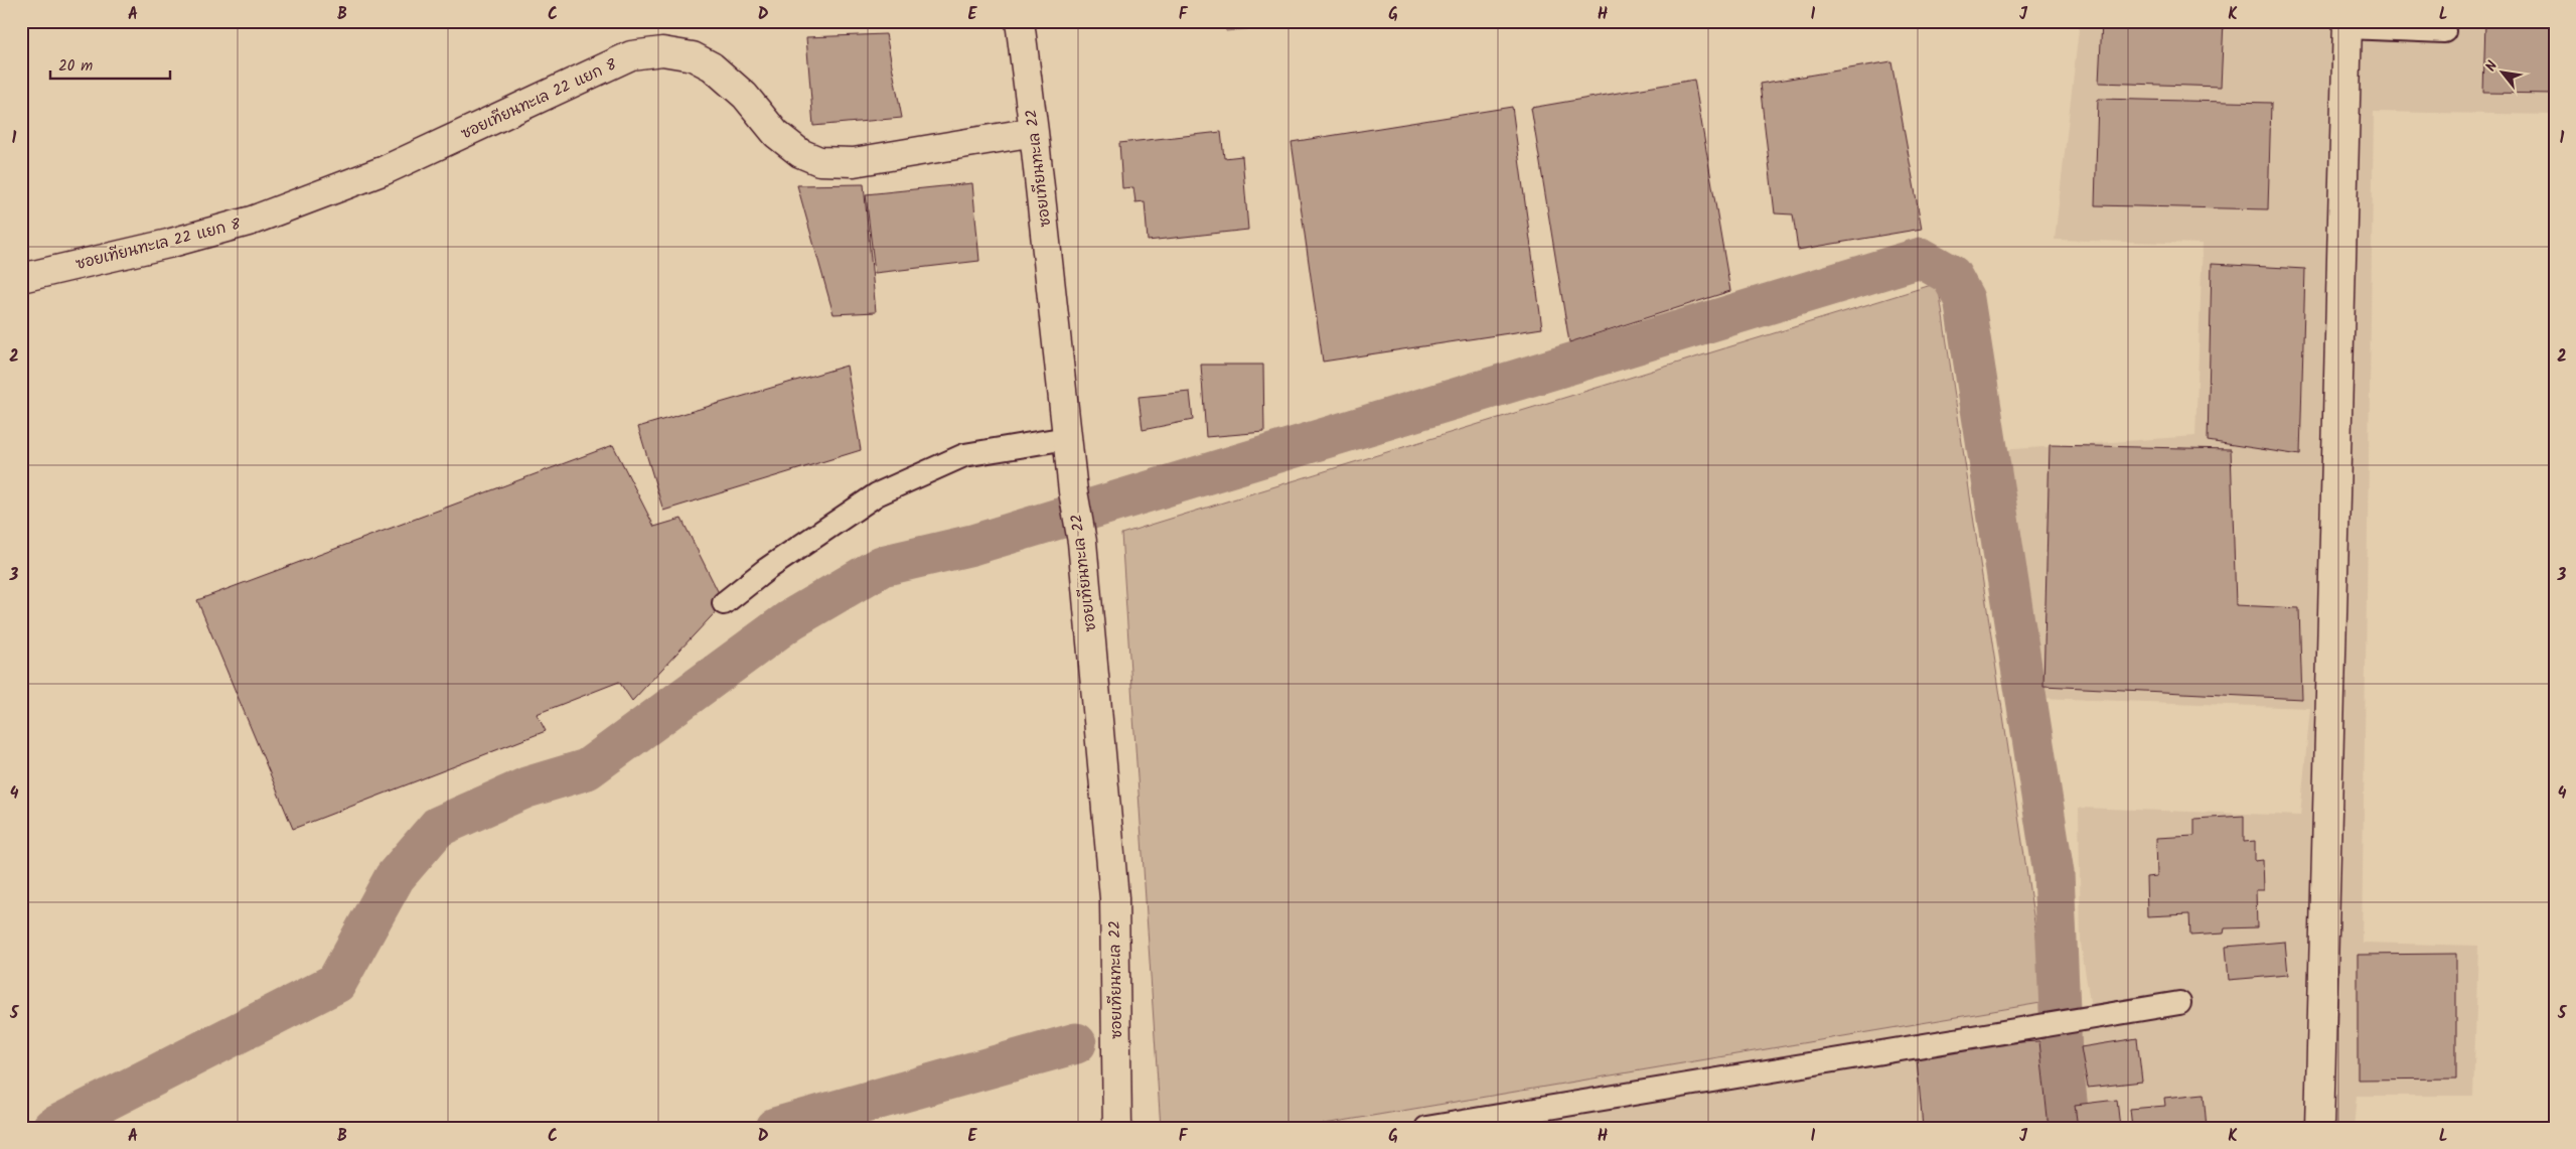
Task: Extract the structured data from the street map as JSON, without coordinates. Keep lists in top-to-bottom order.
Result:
{
  "streets": {
    "street": ["ซอยเทียนทะเล 22 แยก 8", "ซอยเทียนทะเล 22"]
  },
  "crossings": [
    ["ซอยเทียนทะเล 22 แยก 8", "ซอยเทียนทะเล 22"]
  ],
  "scale_bar": "20 m",
  "north": "top left",
  "grid": {
    "columns": [
      "A",
      "B",
      "C",
      "D",
      "E",
      "F",
      "G",
      "H",
      "I",
      "J",
      "K",
      "L"
    ],
    "rows": [
      "1",
      "2",
      "3",
      "4",
      "5"
    ]
  }
}
